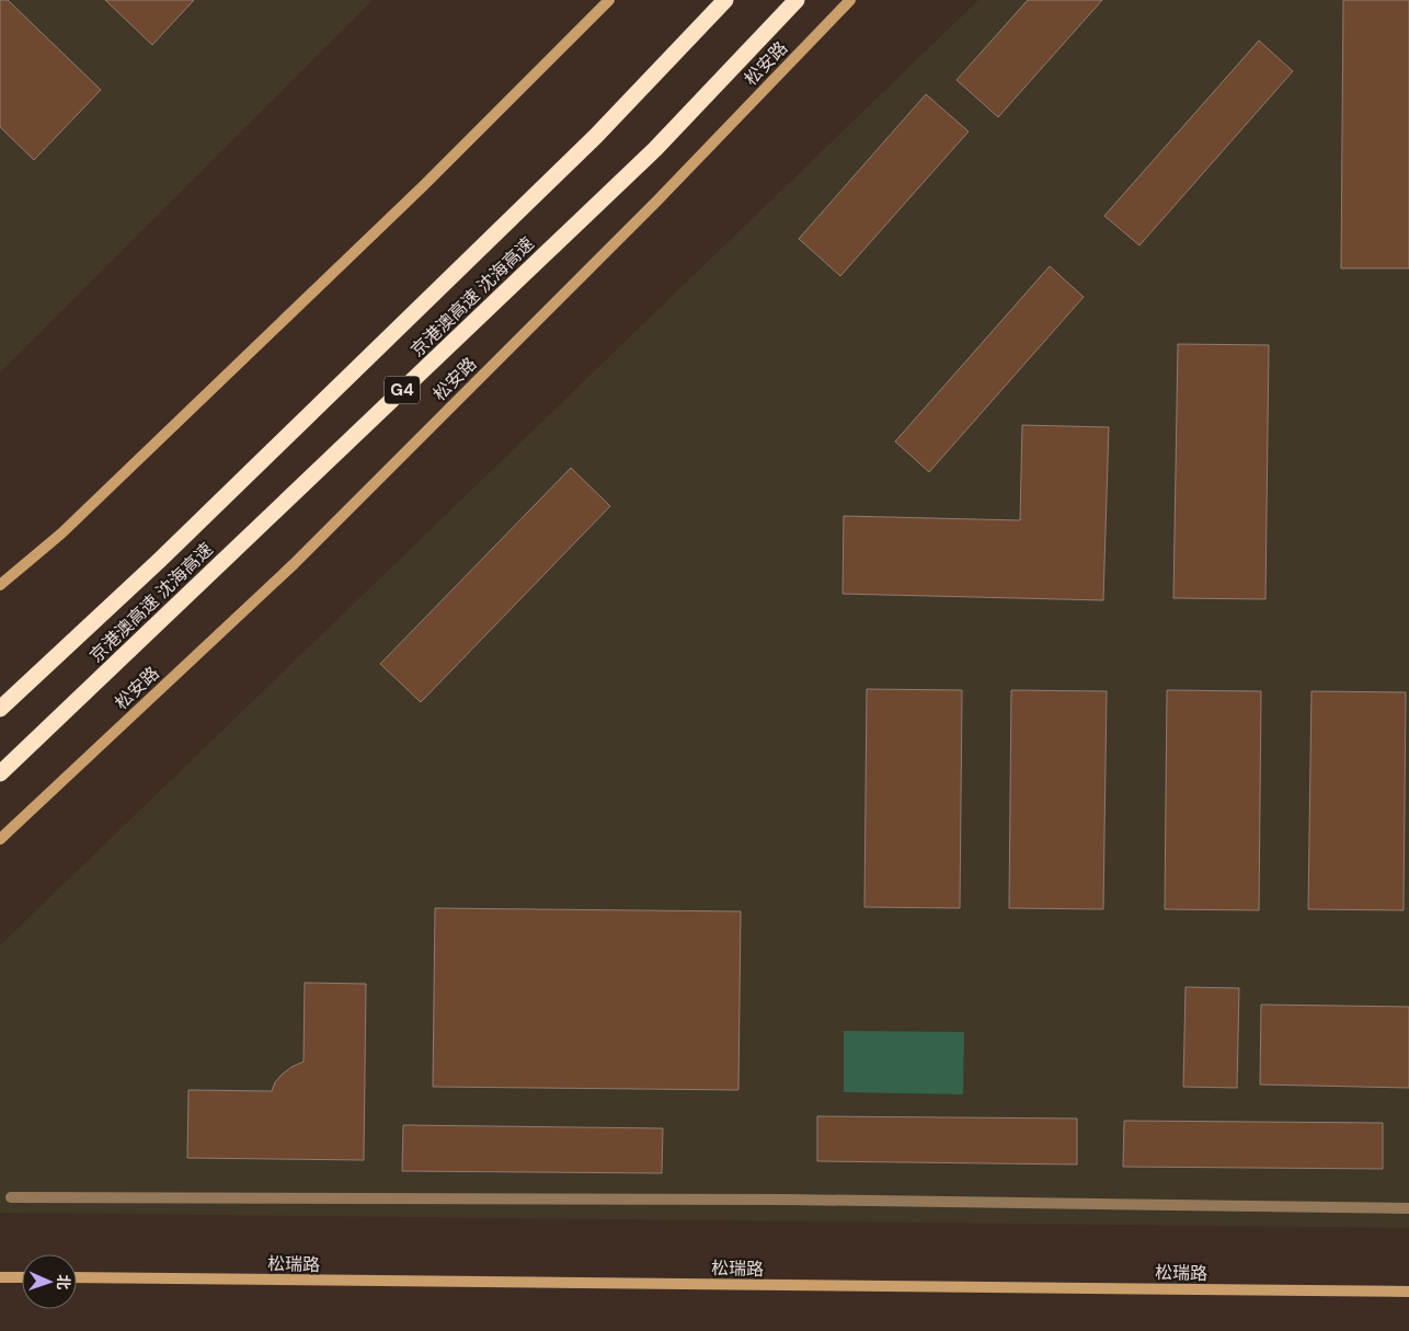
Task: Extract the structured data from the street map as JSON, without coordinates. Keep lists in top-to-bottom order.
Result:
{
  "streets": {
    "highway": ["京港澳高速 沈海高速", "G4"],
    "main road": ["松安路", "松瑞路"]
  },
  "north": "right"
}
